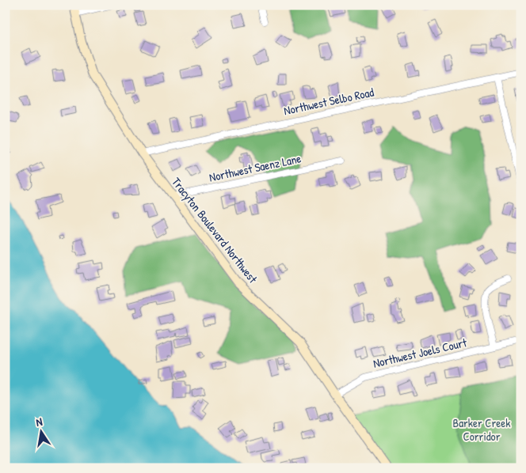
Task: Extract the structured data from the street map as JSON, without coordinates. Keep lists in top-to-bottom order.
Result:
{
  "streets": {
    "main road": ["Tracyton Boulevard Northwest"],
    "street": ["Northwest Selbo Road", "Northwest Saenz Lane", "Northwest Joels Court"]
  },
  "crossings": [
    ["Northwest Selbo Road", "Tracyton Boulevard Northwest"],
    ["Northwest Saenz Lane", "Tracyton Boulevard Northwest"],
    ["Tracyton Boulevard Northwest", "Northwest Joels Court"]
  ],
  "parks": ["Barker Creek Corridor"],
  "north": "top"
}
